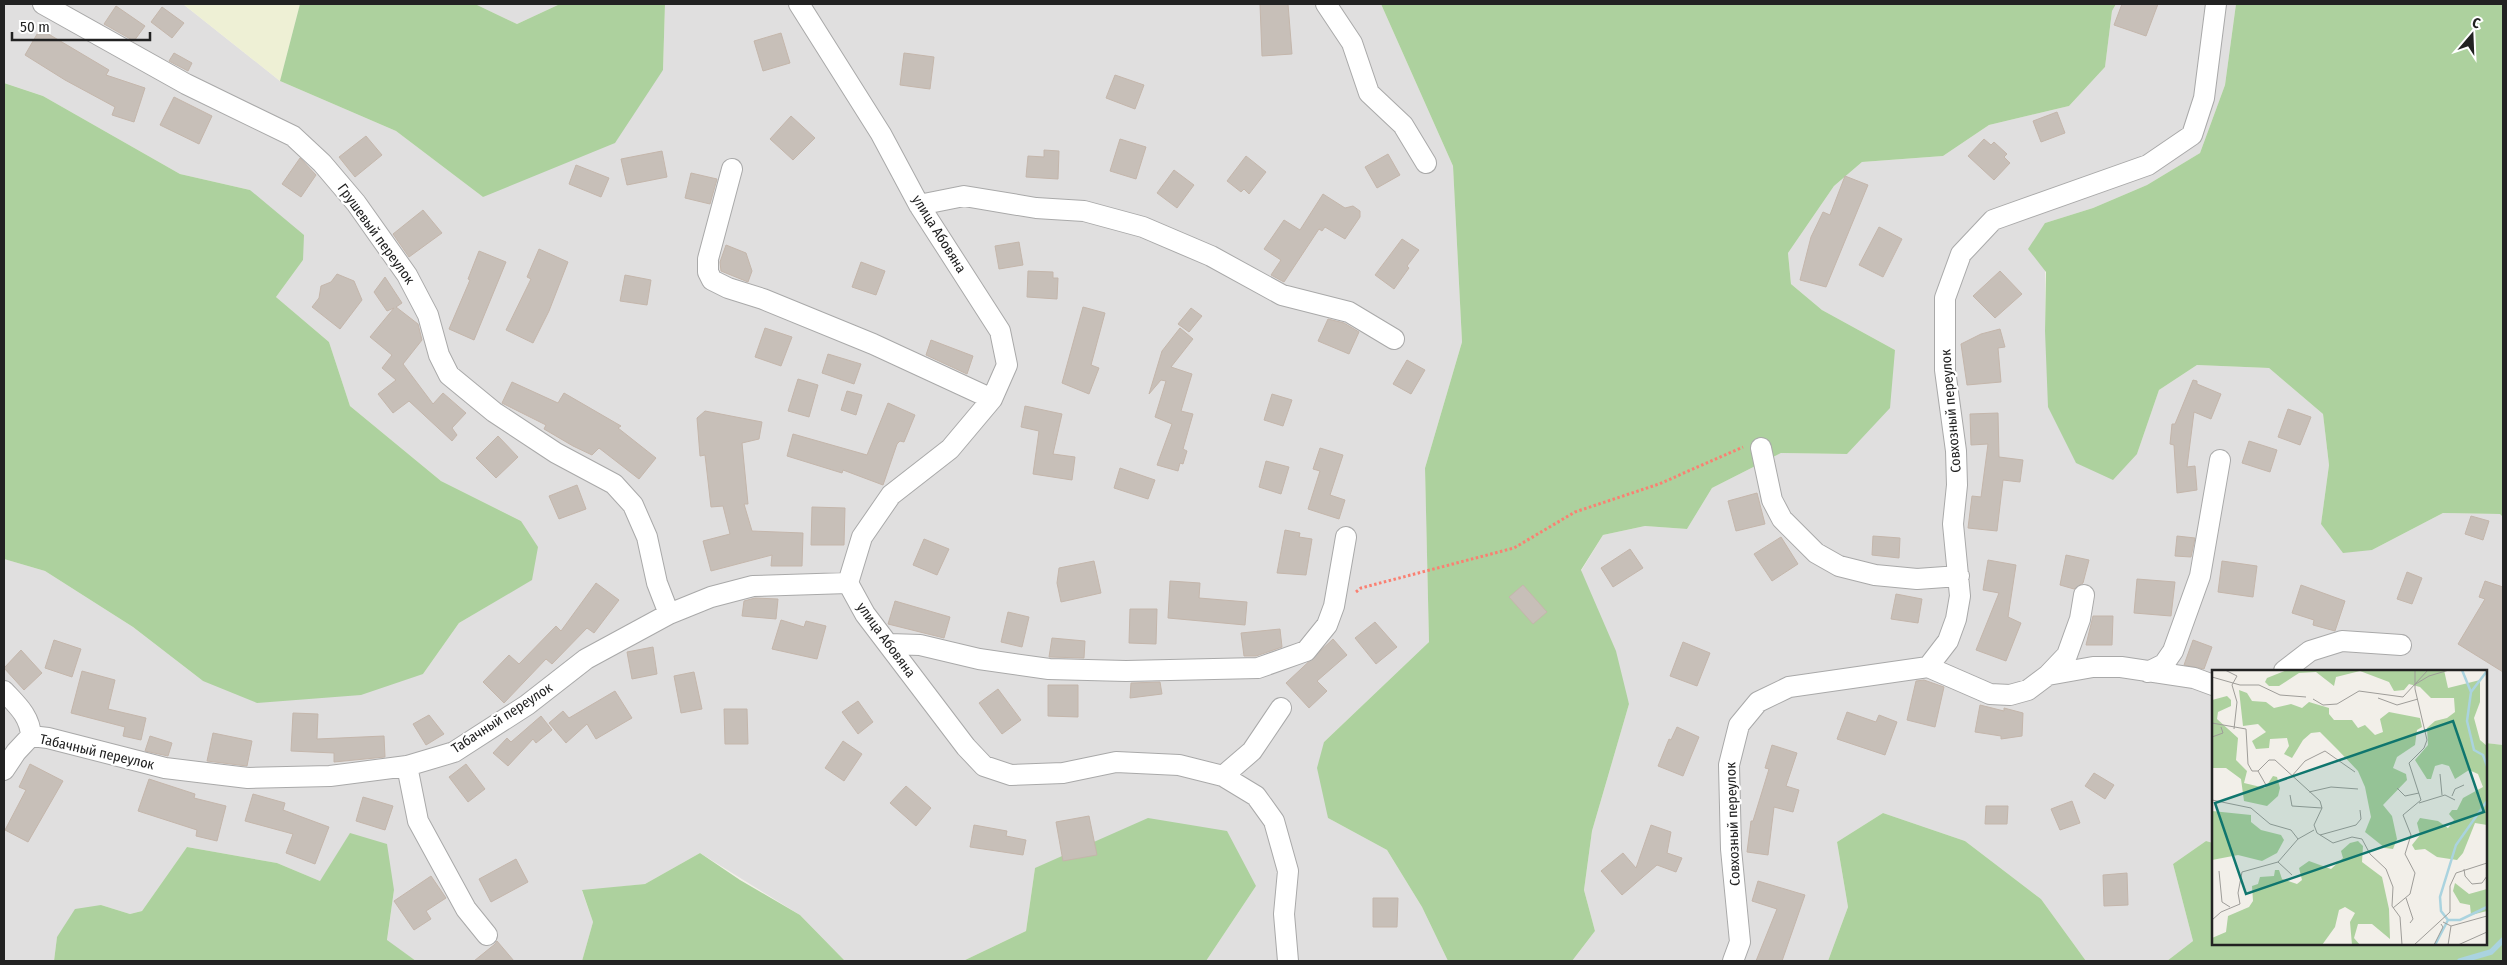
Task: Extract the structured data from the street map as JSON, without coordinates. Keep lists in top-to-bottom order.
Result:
{
  "streets": {
    "street": [
      "Грушевый переулок",
      "улица Абовяна",
      "Совхозный переулок",
      "Табачный переулок"
    ]
  },
  "crossings": [
    ["Грушевый переулок", "Табачный переулок"],
    ["улица Абовяна", "Табачный переулок"]
  ],
  "scale_bar": "50 m",
  "north": "top"
}
